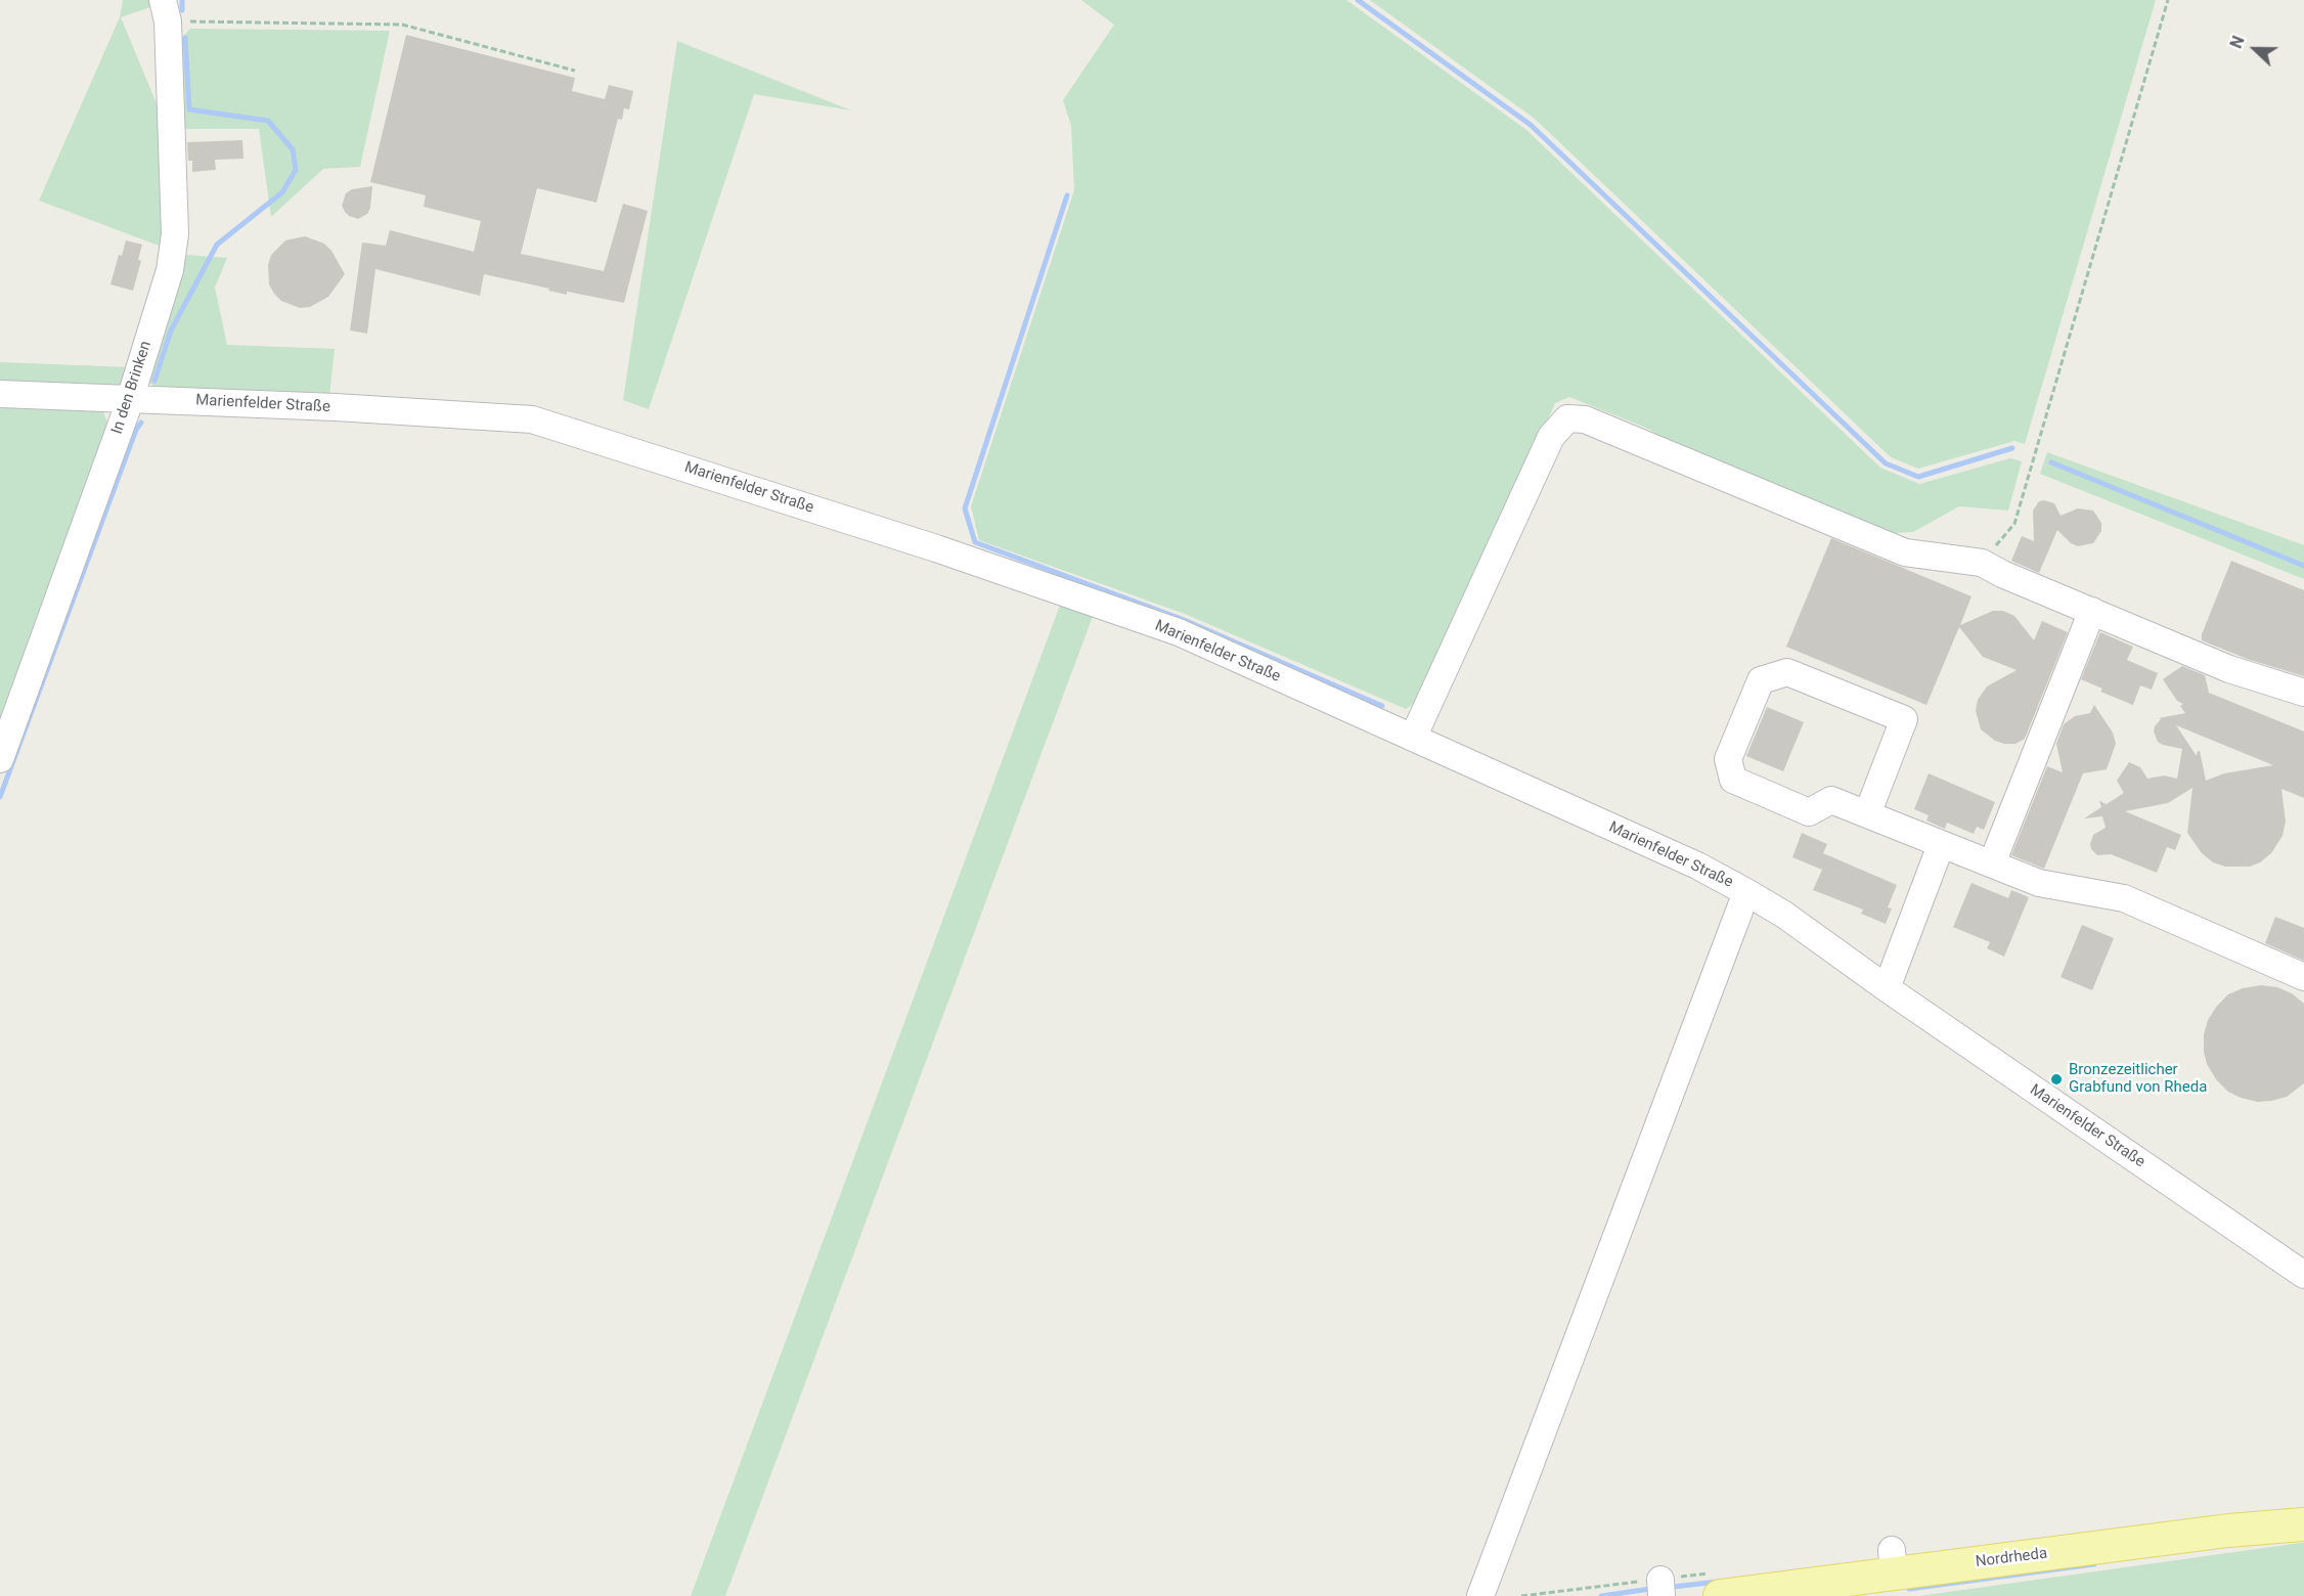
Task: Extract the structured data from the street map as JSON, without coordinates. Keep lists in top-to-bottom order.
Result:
{
  "streets": {
    "main road": ["Nordrheda"],
    "street": ["In den Brinken", "Marienfelder Straße"]
  },
  "crossings": [
    ["In den Brinken", "Marienfelder Straße"]
  ],
  "places": ["Bronzezeitlicher Grabfund von Rheda"],
  "north": "left"
}
